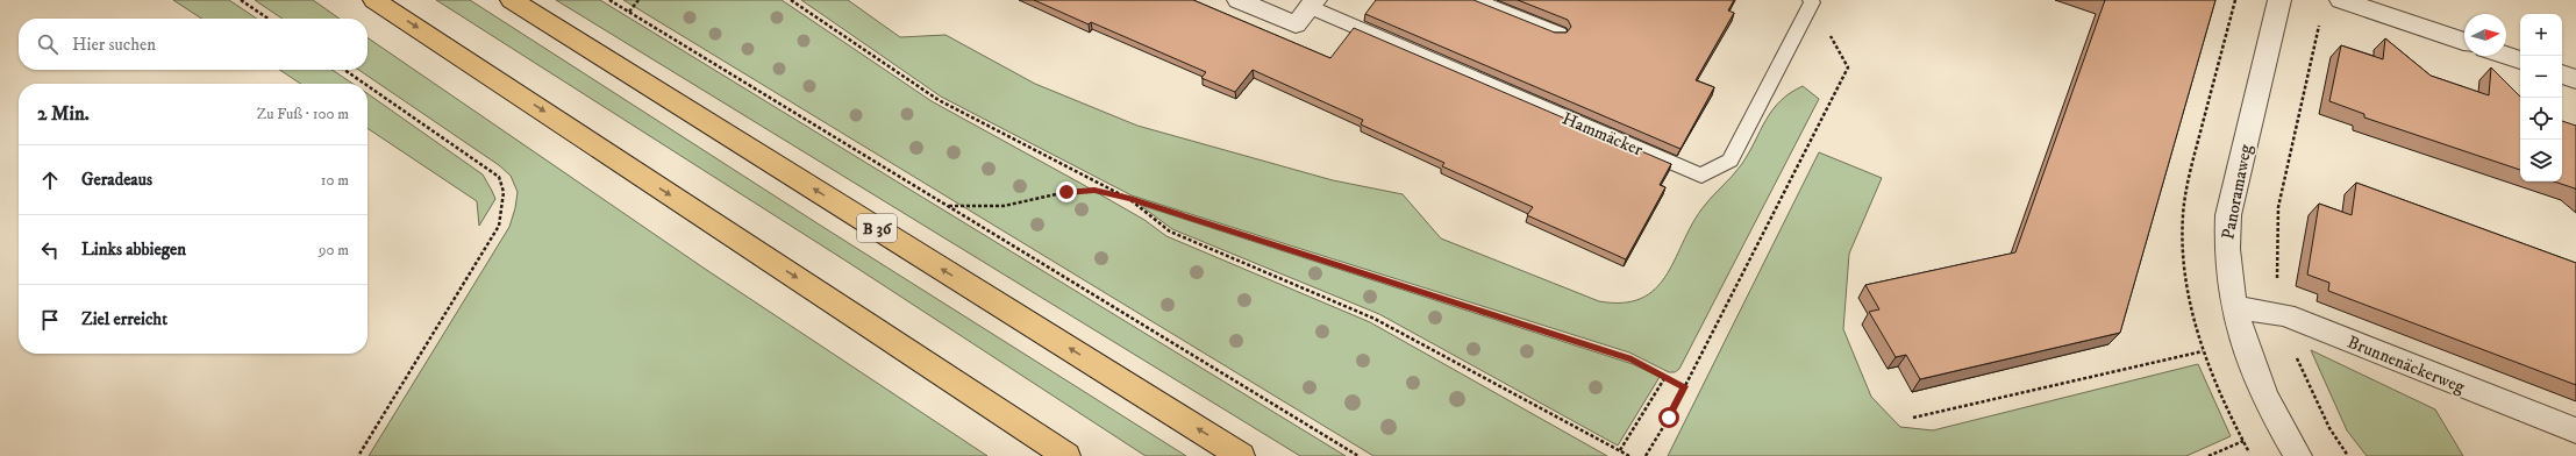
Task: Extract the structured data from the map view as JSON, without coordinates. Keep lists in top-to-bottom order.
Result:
{
  "streets": {
    "highway": ["B 36"],
    "street": ["Hammäcker", "Panoramaweg", "Brunnenäckerweg"]
  },
  "crossings": [
    ["Panoramaweg", "Brunnenäckerweg"]
  ],
  "north": "right",
  "page": {
    "map_buttons": ["+", "−"],
    "search": "Hier suchen",
    "heading": ["2 Min.", "Zu Fuß · 100 m"],
    "list": [
      ["Geradeaus", "10 m"],
      ["Links abbiegen", "90 m"],
      "Ziel erreicht"
    ]
  }
}
